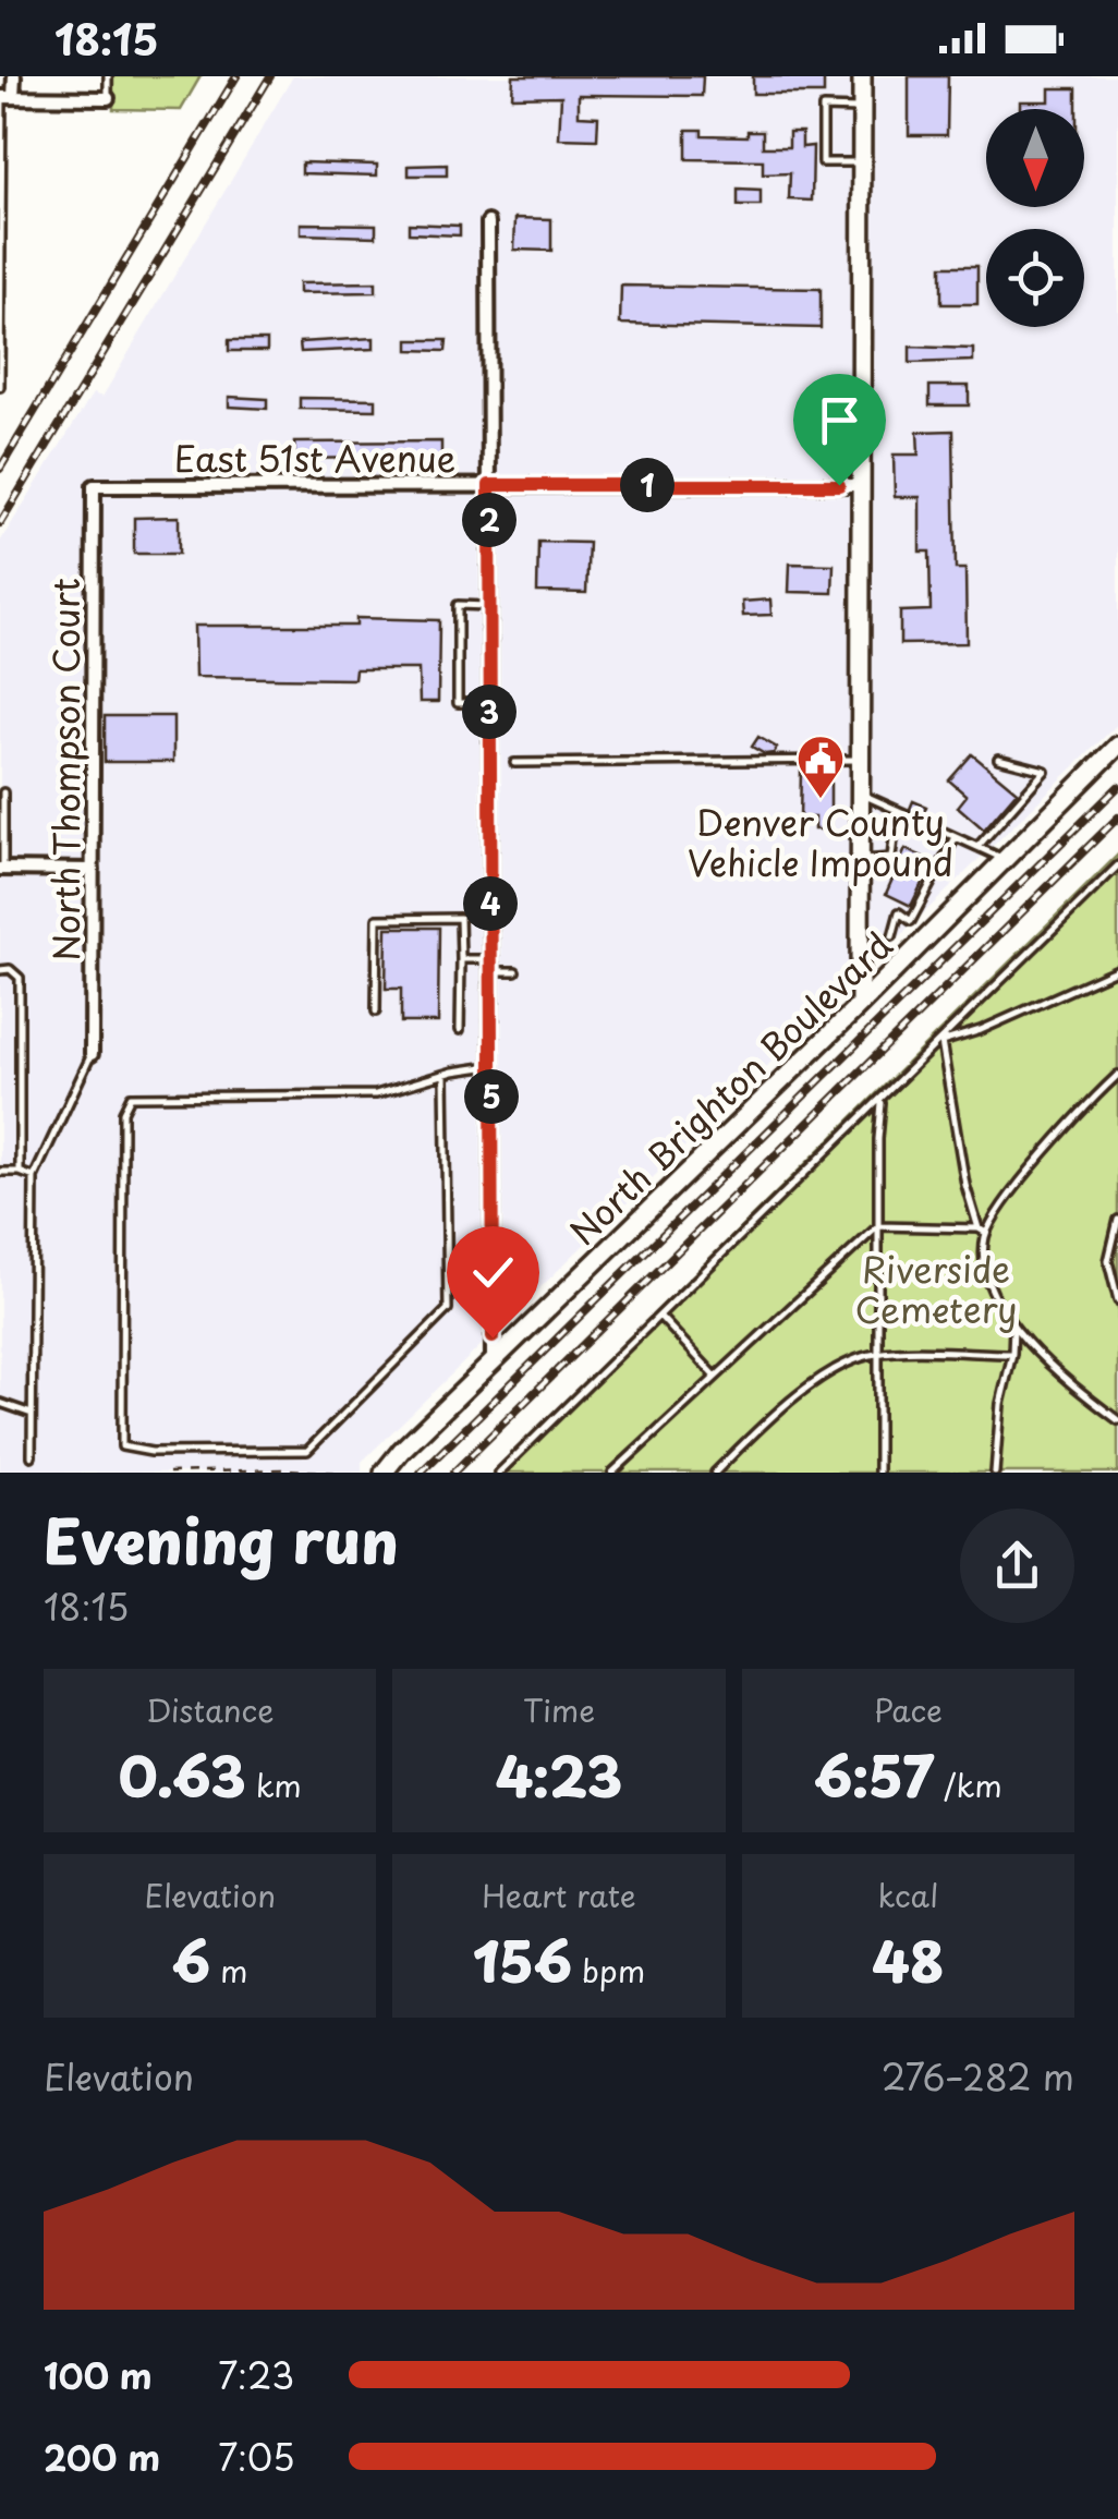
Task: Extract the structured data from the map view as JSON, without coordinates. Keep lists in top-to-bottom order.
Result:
{
  "streets": {
    "main road": ["North Brighton Boulevard"],
    "street": ["East 51st Avenue", "North Thompson Court"]
  },
  "crossings": [
    ["East 51st Avenue", "North Thompson Court"]
  ],
  "parks": ["Riverside Cemetery"],
  "places": {
    "public building": ["Denver County Vehicle Impound"]
  },
  "north": "bottom",
  "page": {
    "status": "18:15",
    "pins": [
      "1",
      "2",
      "3",
      "4",
      "5"
    ],
    "heading": ["Evening run", "18:15"],
    "stats": [
      ["Distance", "0.63 km"],
      ["Time", "4:23"],
      ["Pace", "6:57 /km"],
      ["Elevation", "6 m"],
      ["Heart rate", "156 bpm"],
      ["kcal", "48"]
    ],
    "chart": ["Elevation", "276–282 m"],
    "list": [
      {
        "name": "100 m",
        "note": "7:23"
      },
      {
        "name": "200 m",
        "note": "7:05"
      }
    ]
  }
}
